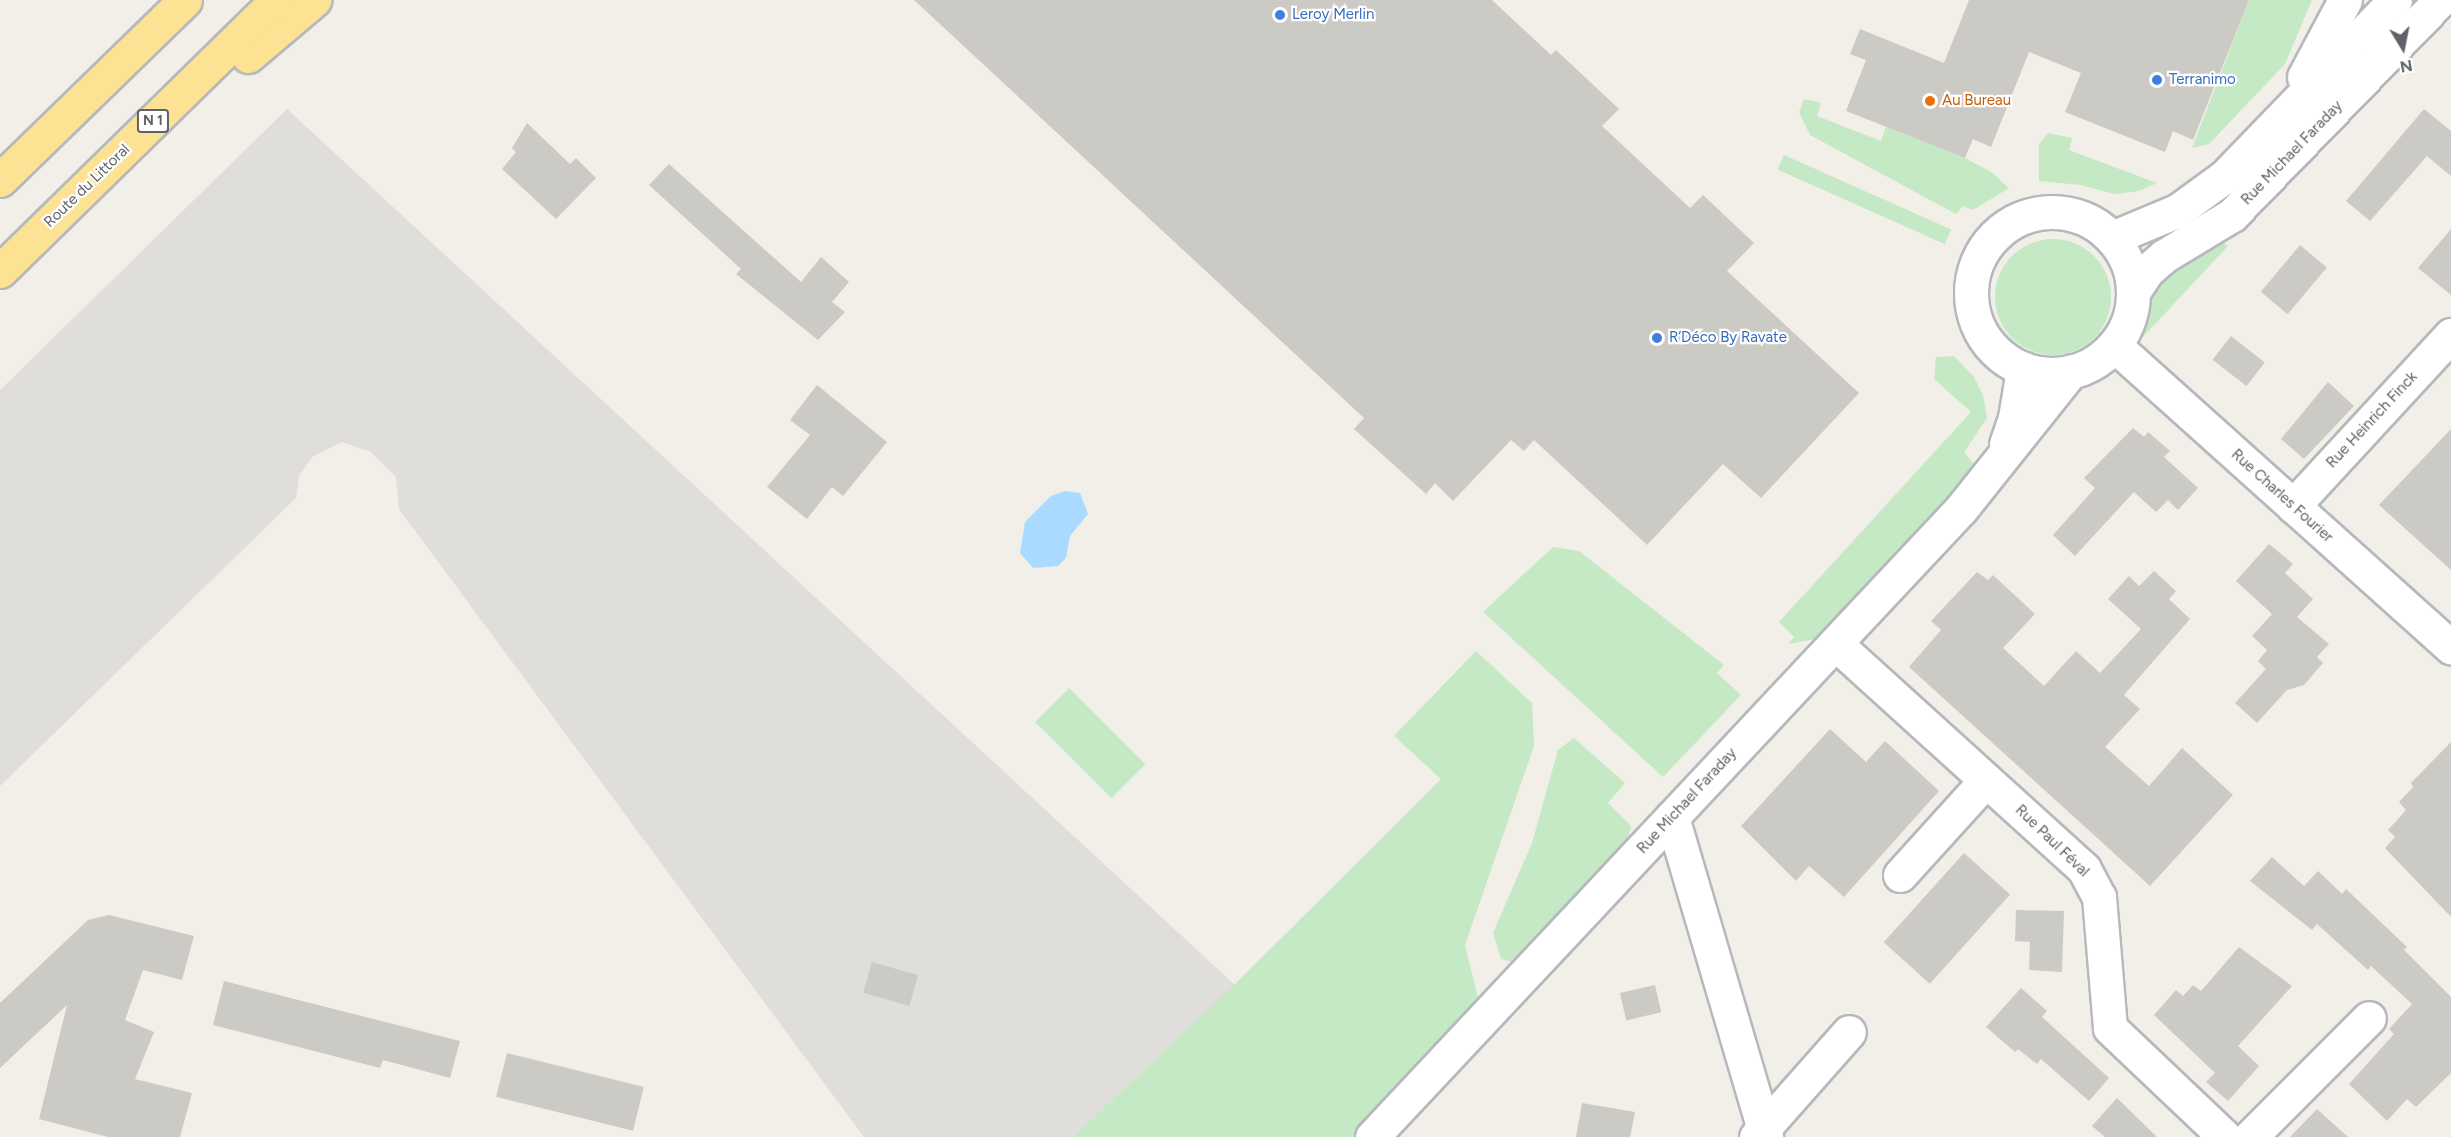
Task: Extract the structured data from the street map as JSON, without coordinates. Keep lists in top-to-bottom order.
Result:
{
  "streets": {
    "highway": ["N 1", "Route du Littoral"],
    "street": [
      "Rue Michael Faraday",
      "Rue Heinrich Finck",
      "Rue Charles Fourier",
      "Rue Paul Féval"
    ]
  },
  "crossings": [
    ["Rue Michael Faraday", "Rue Charles Fourier"],
    ["Rue Michael Faraday", "Rue Paul Féval"],
    ["Rue Heinrich Finck", "Rue Charles Fourier"]
  ],
  "places": [
    "Leroy Merlin",
    "Terranimo",
    "Au Bureau",
    "R’Déco By Ravate"
  ],
  "north": "bottom"
}
